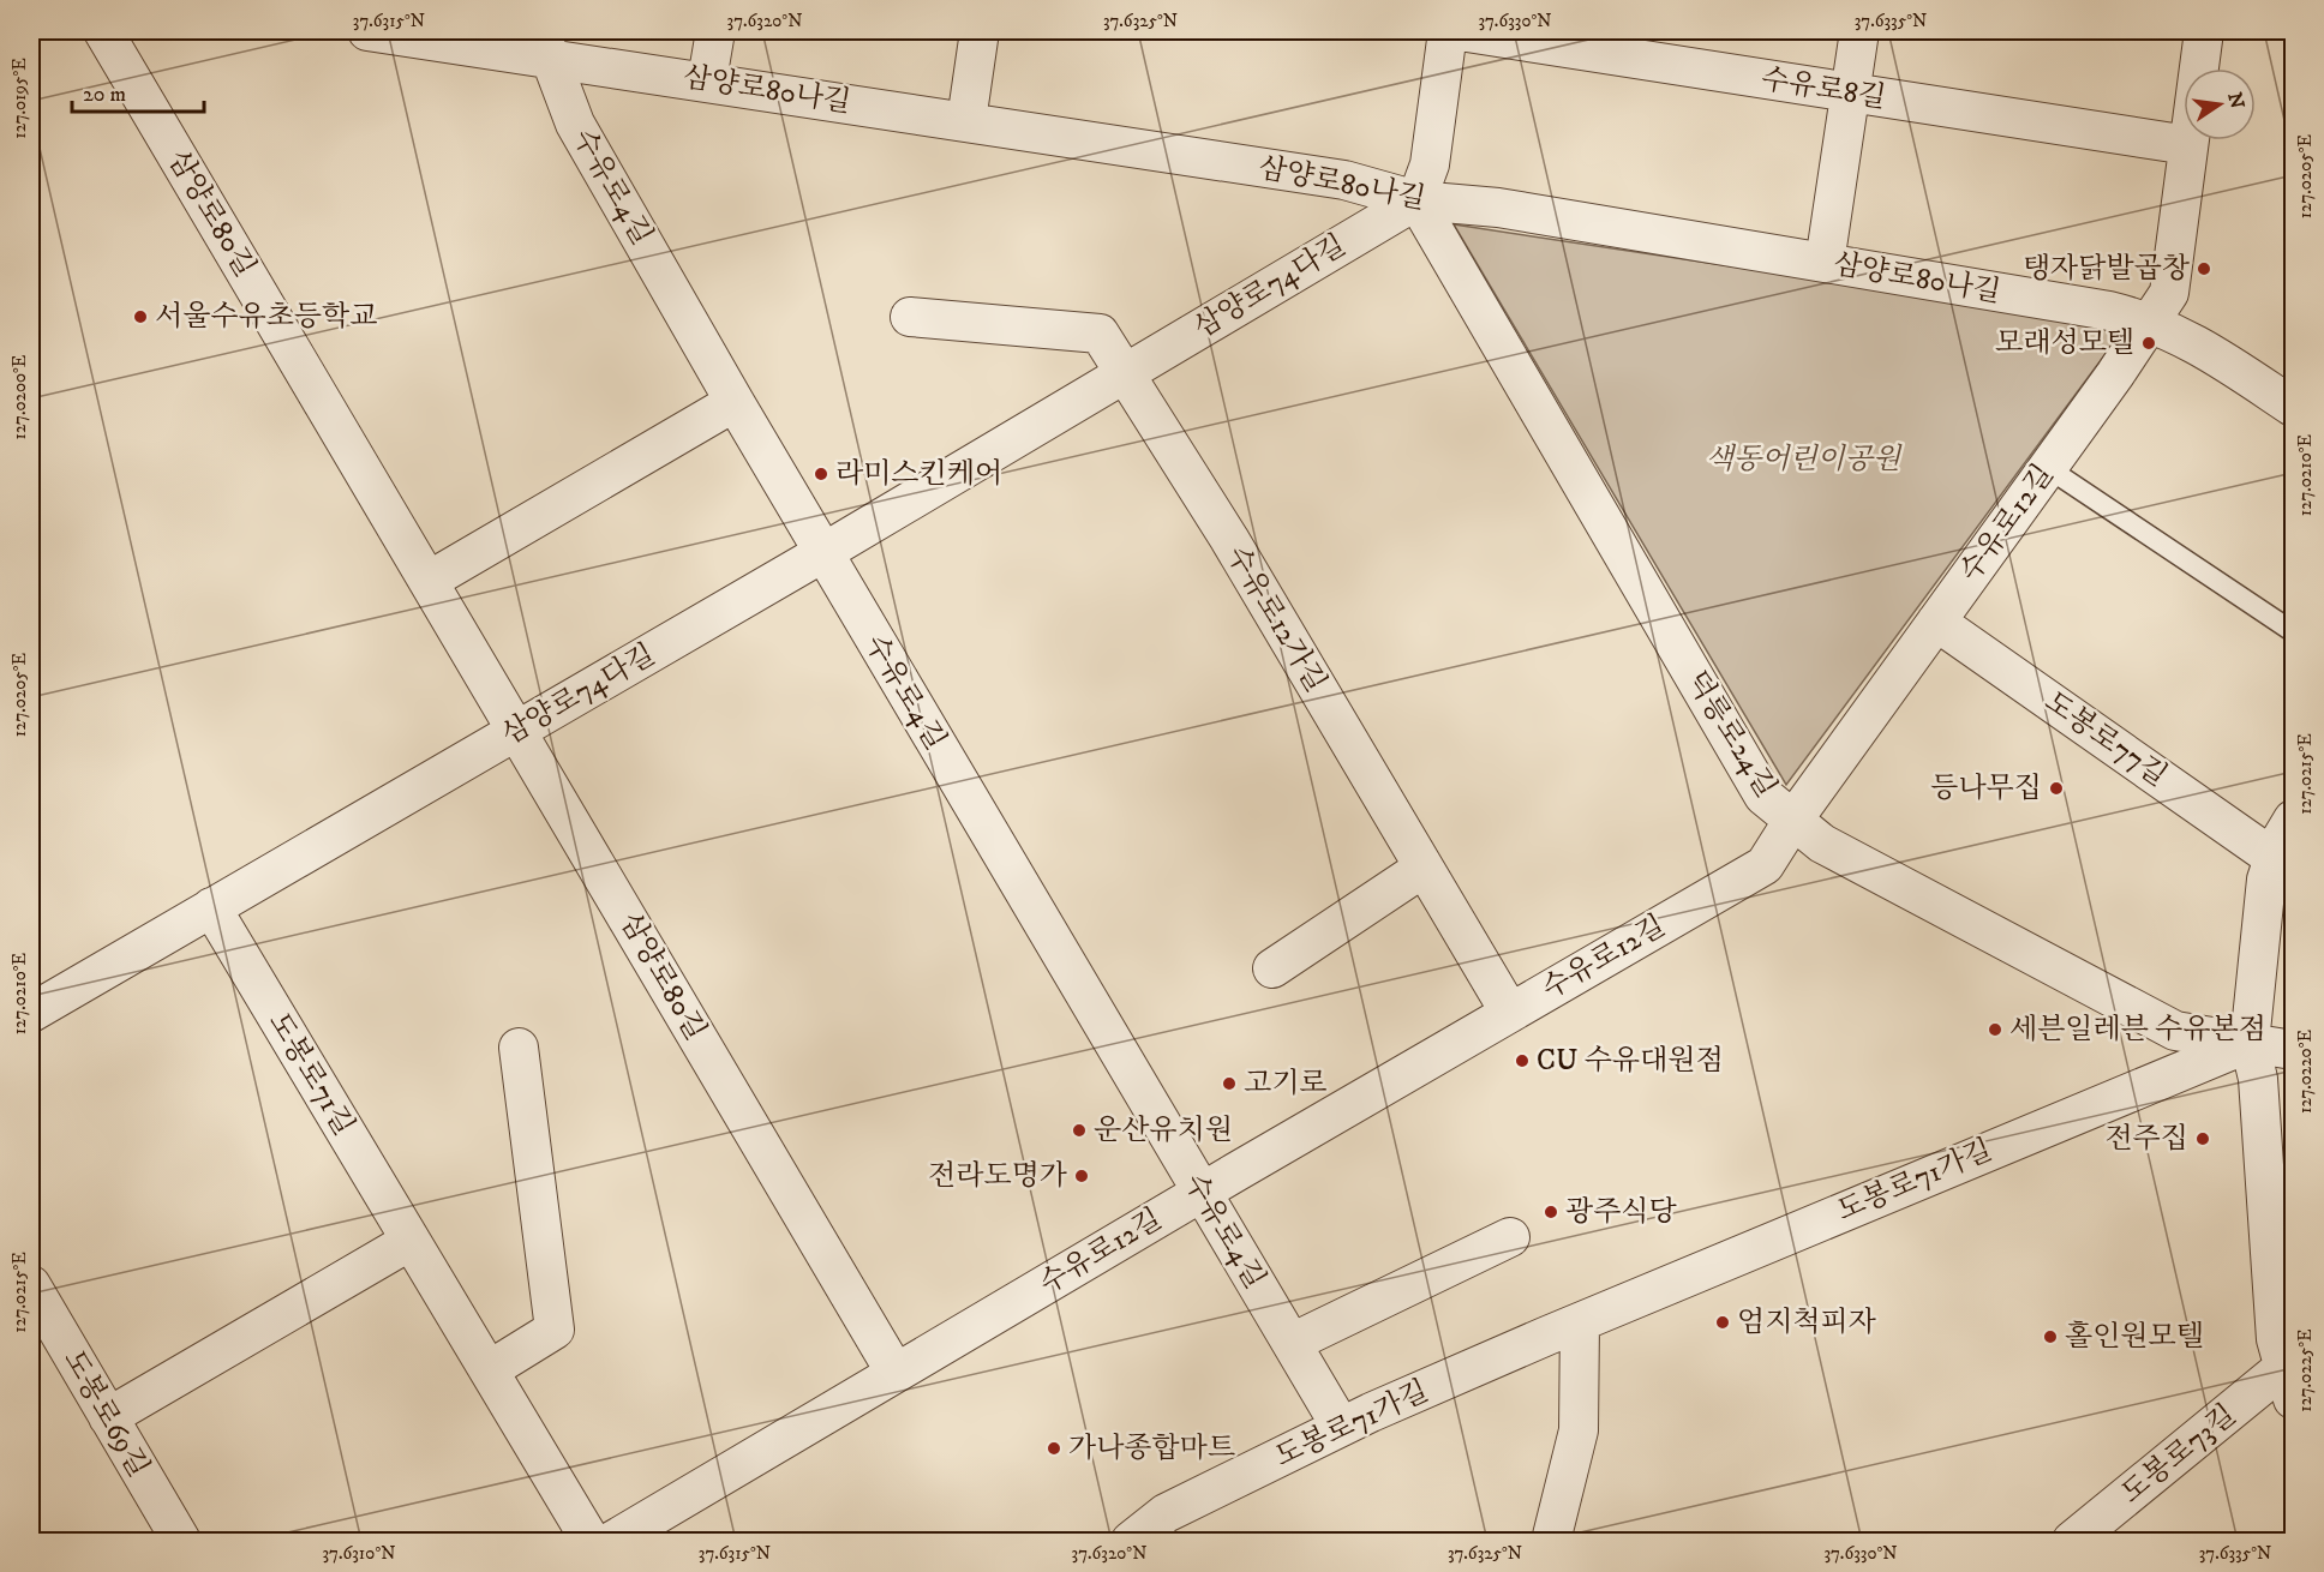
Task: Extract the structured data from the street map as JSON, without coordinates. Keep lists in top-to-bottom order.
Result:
{
  "streets": {
    "street": [
      "수유로8길",
      "삼양로80나길",
      "수유로4길",
      "삼양로80길",
      "삼양로74다길",
      "수유로12길",
      "수유로12가길",
      "덕릉로24길",
      "도봉로77길",
      "도봉로71길",
      "도봉로71가길",
      "도봉로69길",
      "도봉로73길"
    ]
  },
  "crossings": [
    ["수유로8길", "수유로12길"],
    ["삼양로80나길", "수유로4길"],
    ["삼양로80나길", "삼양로74다길"],
    ["삼양로80나길", "수유로12길"],
    ["삼양로80나길", "덕릉로24길"],
    ["수유로4길", "삼양로74다길"],
    ["수유로4길", "수유로12길"],
    ["수유로4길", "도봉로71가길"],
    ["삼양로80길", "삼양로74다길"],
    ["삼양로80길", "수유로12길"],
    ["삼양로74다길", "수유로12가길"],
    ["삼양로74다길", "덕릉로24길"],
    ["삼양로74다길", "도봉로71길"],
    ["수유로12길", "수유로12가길"],
    ["수유로12길", "덕릉로24길"],
    ["수유로12길", "도봉로77길"],
    ["덕릉로24길", "도봉로71가길"]
  ],
  "parks": ["색동어린이공원"],
  "places": [
    "탱자닭발곱창",
    "서울수유초등학교",
    "모래성모텔",
    "라미스킨케어",
    "등나무집",
    "세븐일레븐 수유본점",
    "CU 수유대원점",
    "고기로",
    "운산유치원",
    "전주집",
    "전라도명가",
    "광주식당",
    "엄지척피자",
    "홀인원모텔",
    "가나종합마트"
  ],
  "scale_bar": "20 m",
  "north": "right",
  "coordinates": [
    "37.6315°N",
    "37.6320°N",
    "37.6325°N",
    "37.6330°N",
    "37.6335°N",
    "127.0195°E",
    "127.0205°E",
    "127.0200°E",
    "127.0210°E",
    "127.0215°E",
    "127.0220°E",
    "127.0225°E",
    "37.6310°N"
  ]
}
